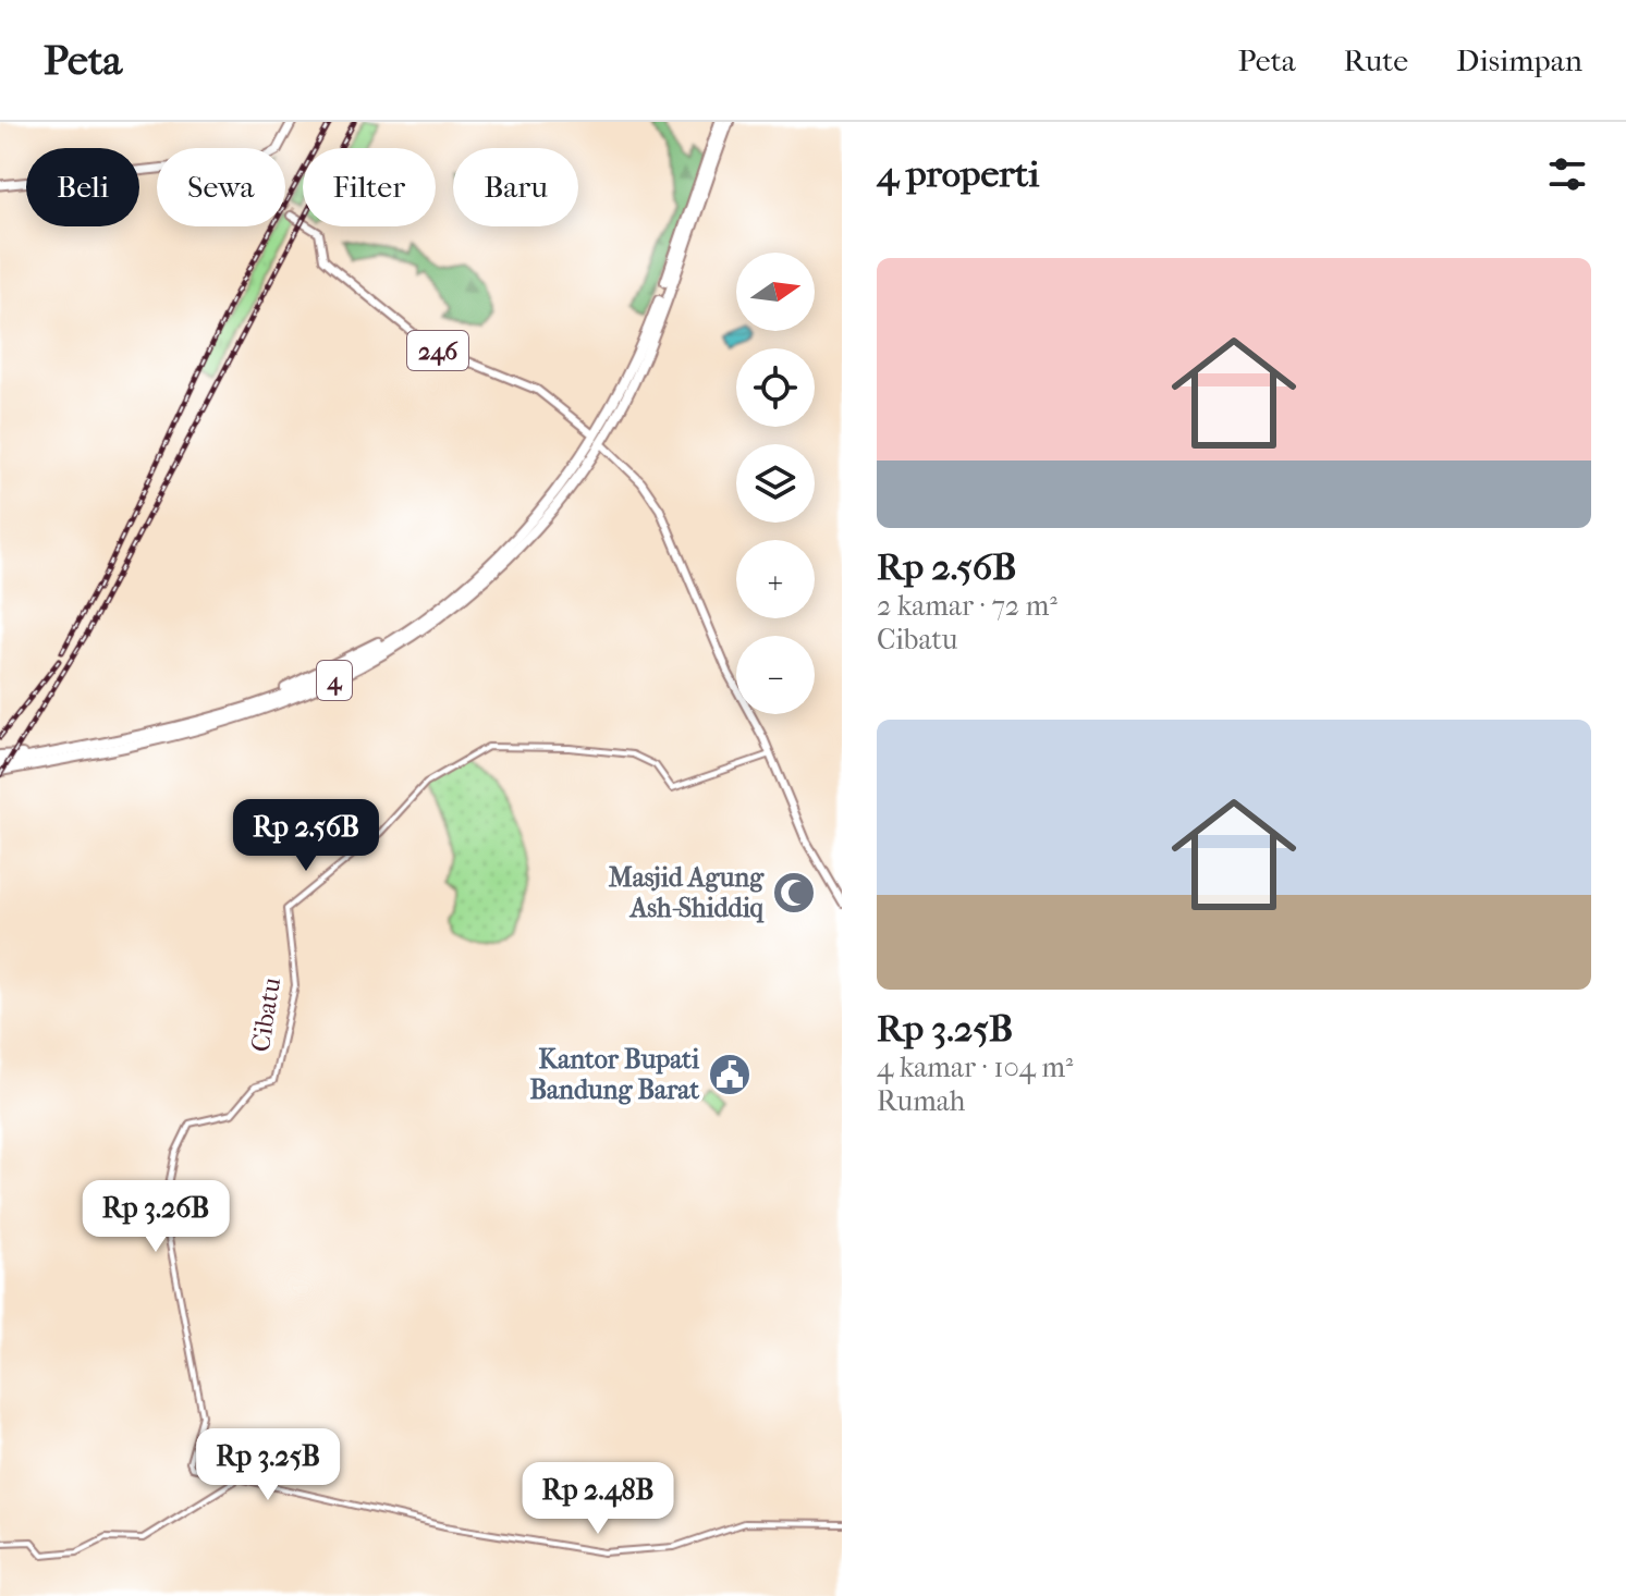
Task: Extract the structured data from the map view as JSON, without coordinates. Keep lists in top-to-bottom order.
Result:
{
  "streets": {
    "highway": ["4"],
    "main road": ["246"],
    "street": ["Cibatu"]
  },
  "places": {
    "mosque": ["Masjid Agung Ash-Shiddiq"],
    "public building": ["Kantor Bupati Bandung Barat"]
  },
  "north": "right",
  "page": {
    "header": "Peta",
    "nav": ["Peta", "Rute", "Disimpan"],
    "heading": "4 properti",
    "chip": [
      "Beli",
      "Sewa",
      "Filter",
      "Baru"
    ],
    "list": [
      {
        "name": "Rp 2.56B",
        "note": "2 kamar · 72 m² · Cibatu"
      },
      {
        "name": "Rp 3.25B",
        "note": "4 kamar · 104 m² · Rumah"
      }
    ],
    "map_buttons": ["+", "−"],
    "price": [
      "Rp 2.56B",
      "Rp 3.26B",
      "Rp 3.25B",
      "Rp 2.48B"
    ]
  }
}
